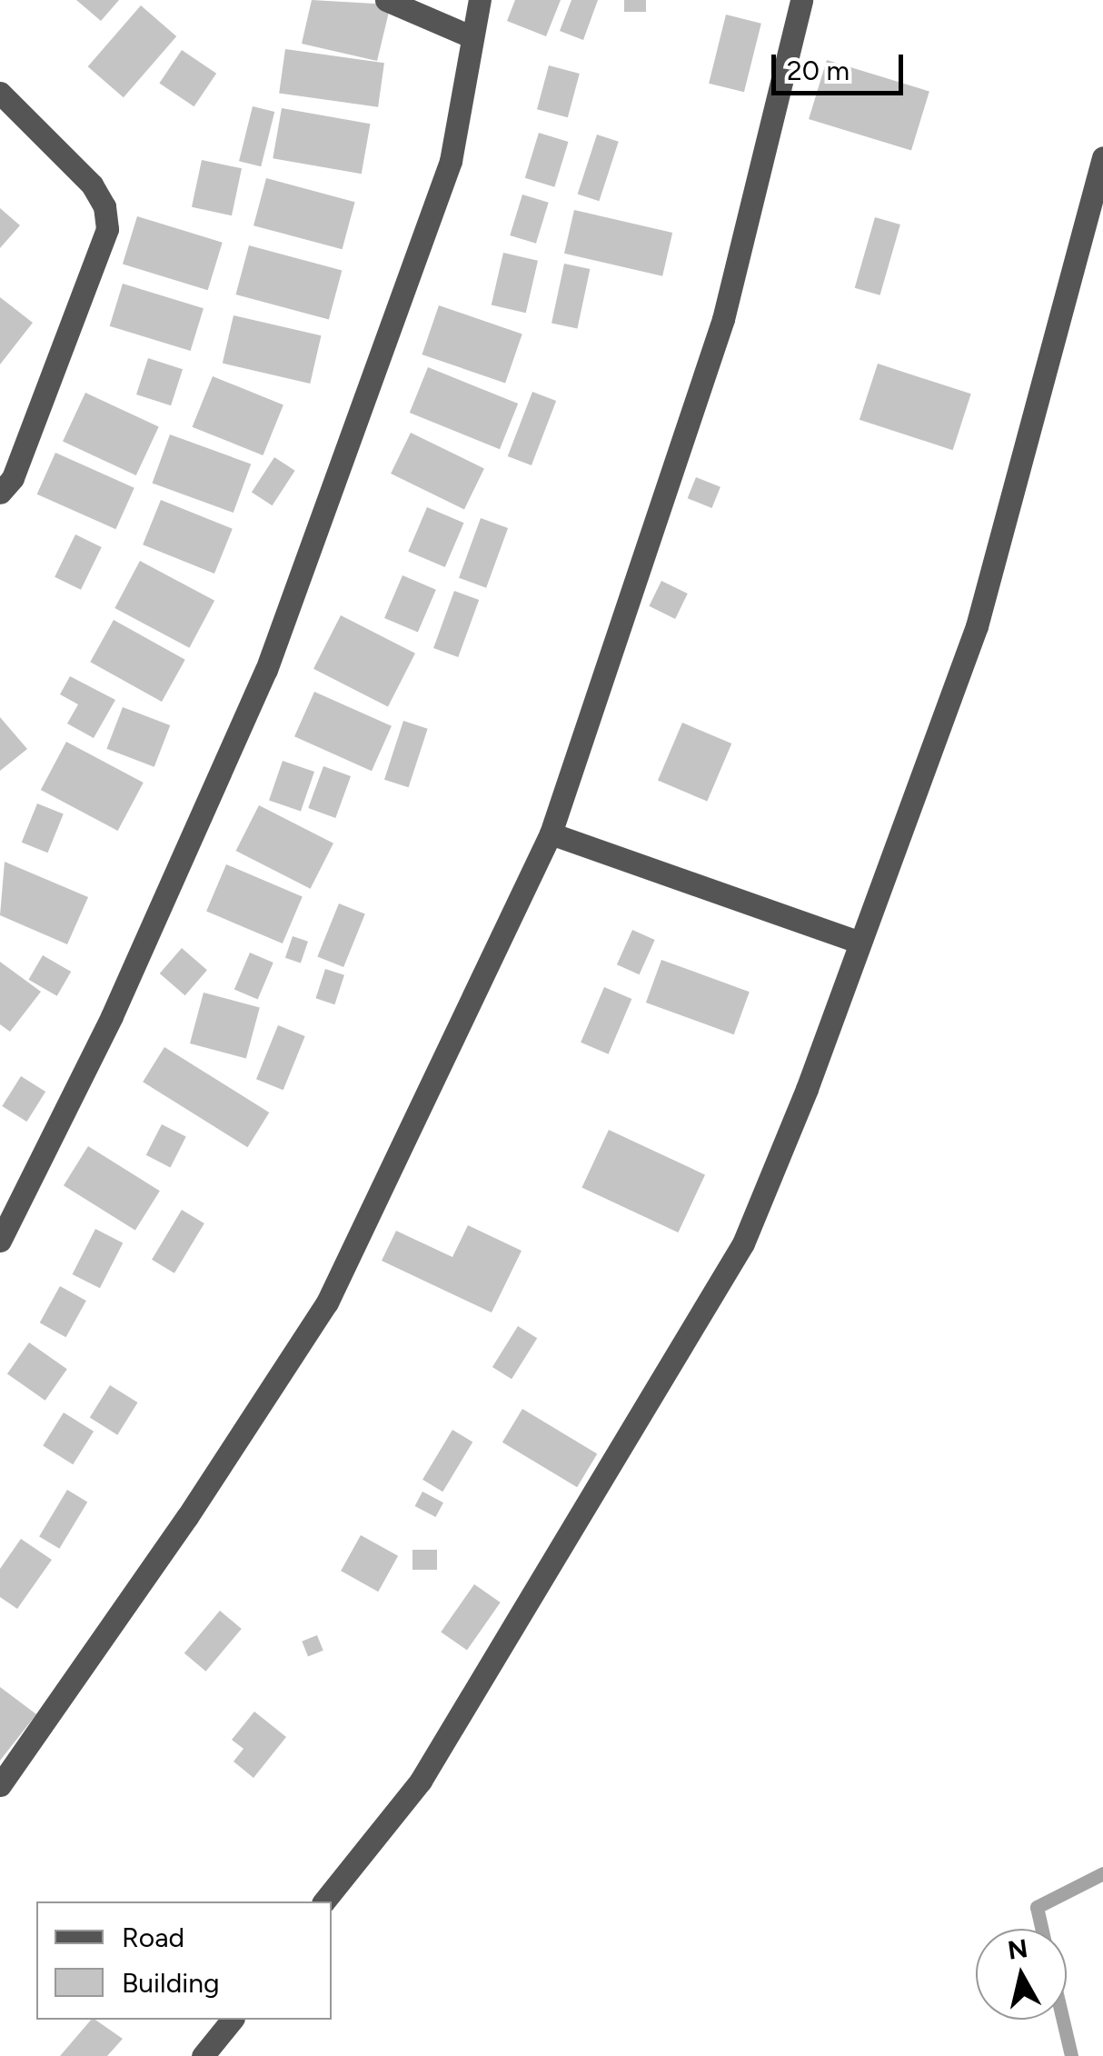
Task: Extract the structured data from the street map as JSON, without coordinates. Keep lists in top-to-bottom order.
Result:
{
  "legend": ["Road", "Building"],
  "scale_bar": "20 m",
  "north": "top"
}
